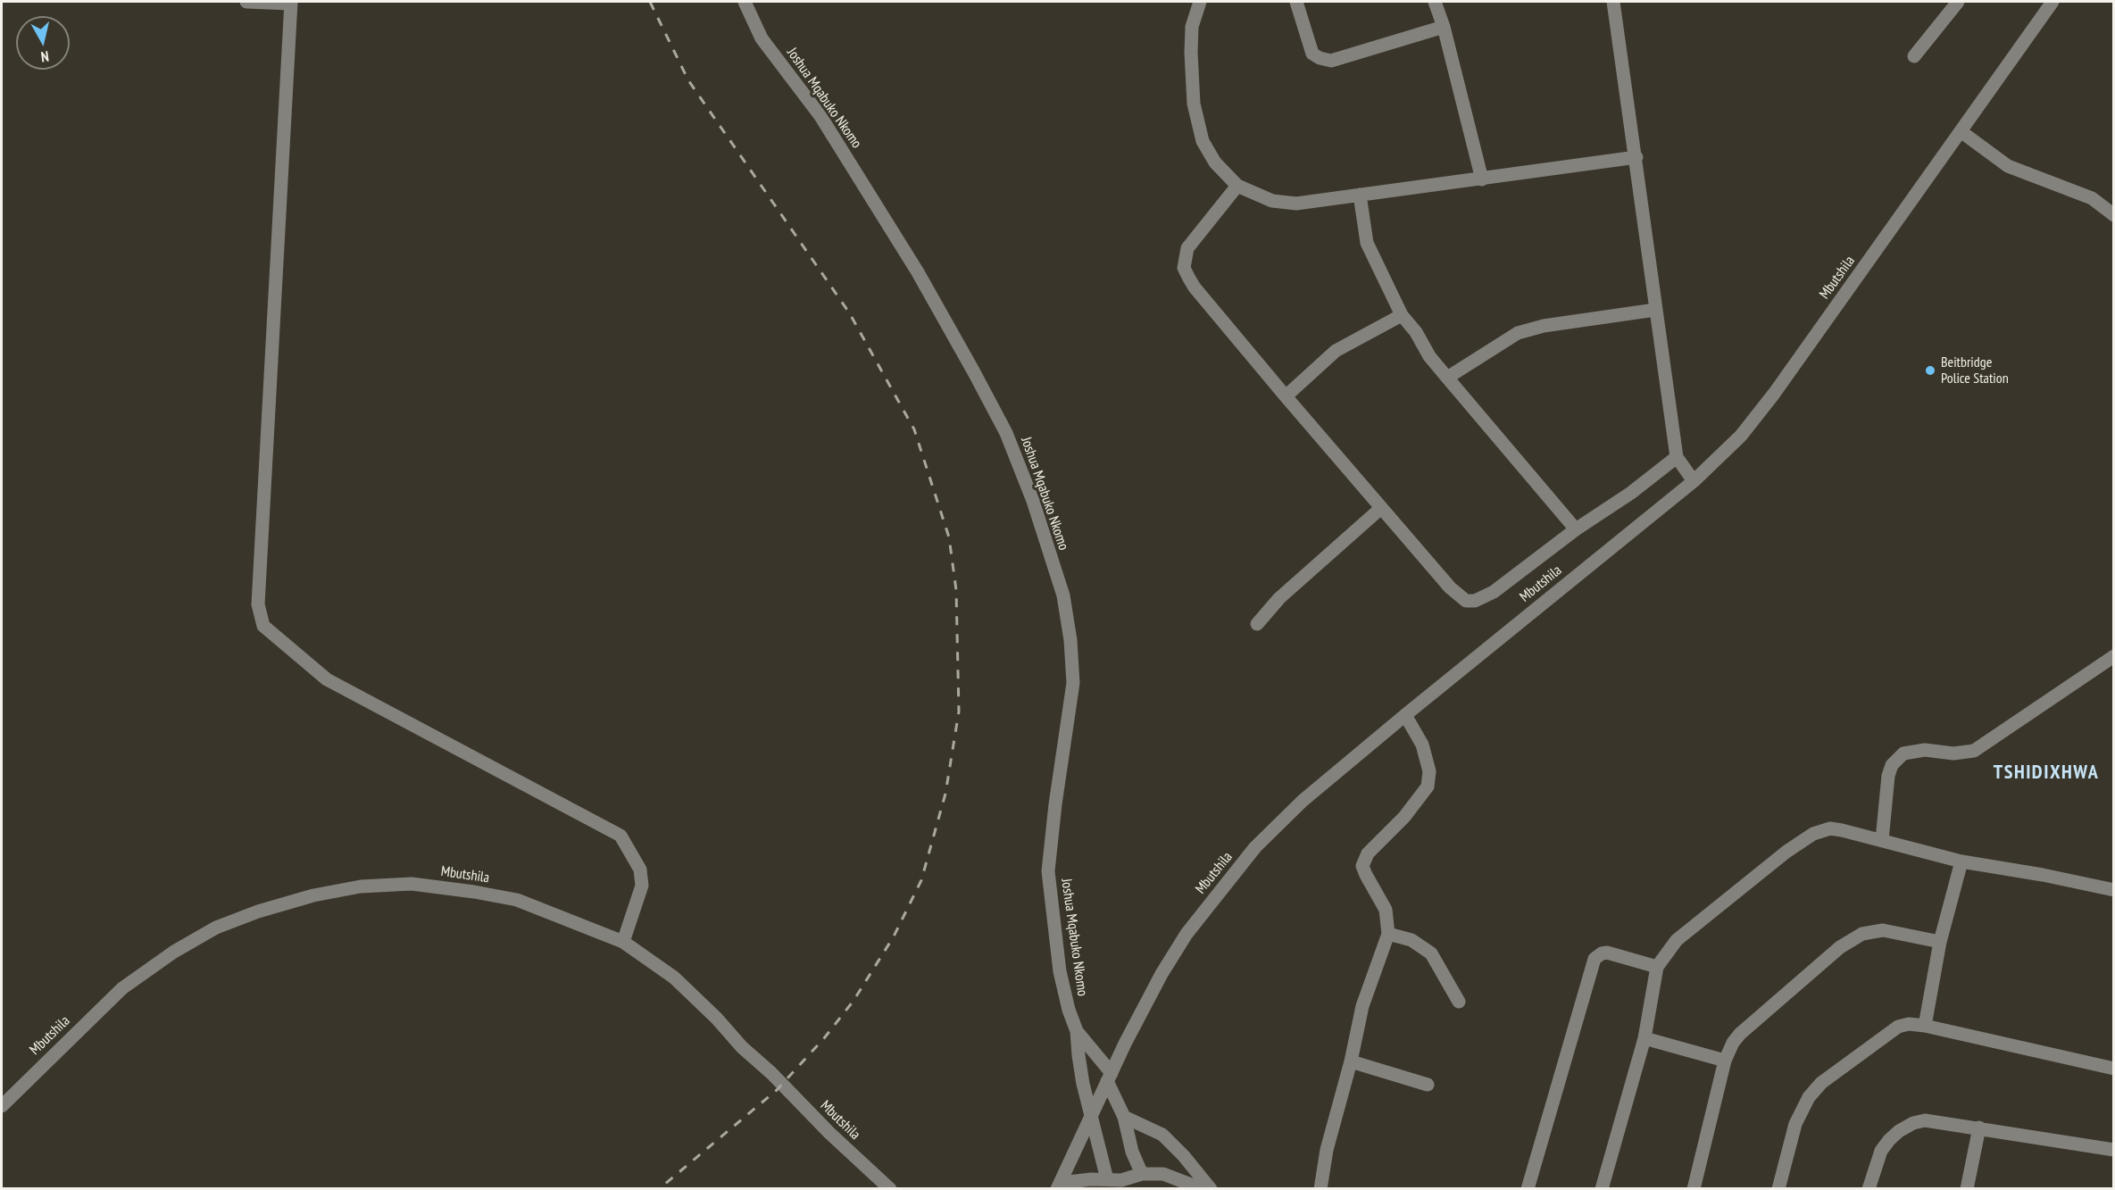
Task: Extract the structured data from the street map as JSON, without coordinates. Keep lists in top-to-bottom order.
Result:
{
  "streets": {
    "street": ["Joshua Mqabuko Nkomo", "Mbutshila"]
  },
  "districts": ["TSHIDIXHWA"],
  "places": ["Beitbridge Police Station"],
  "north": "bottom"
}
